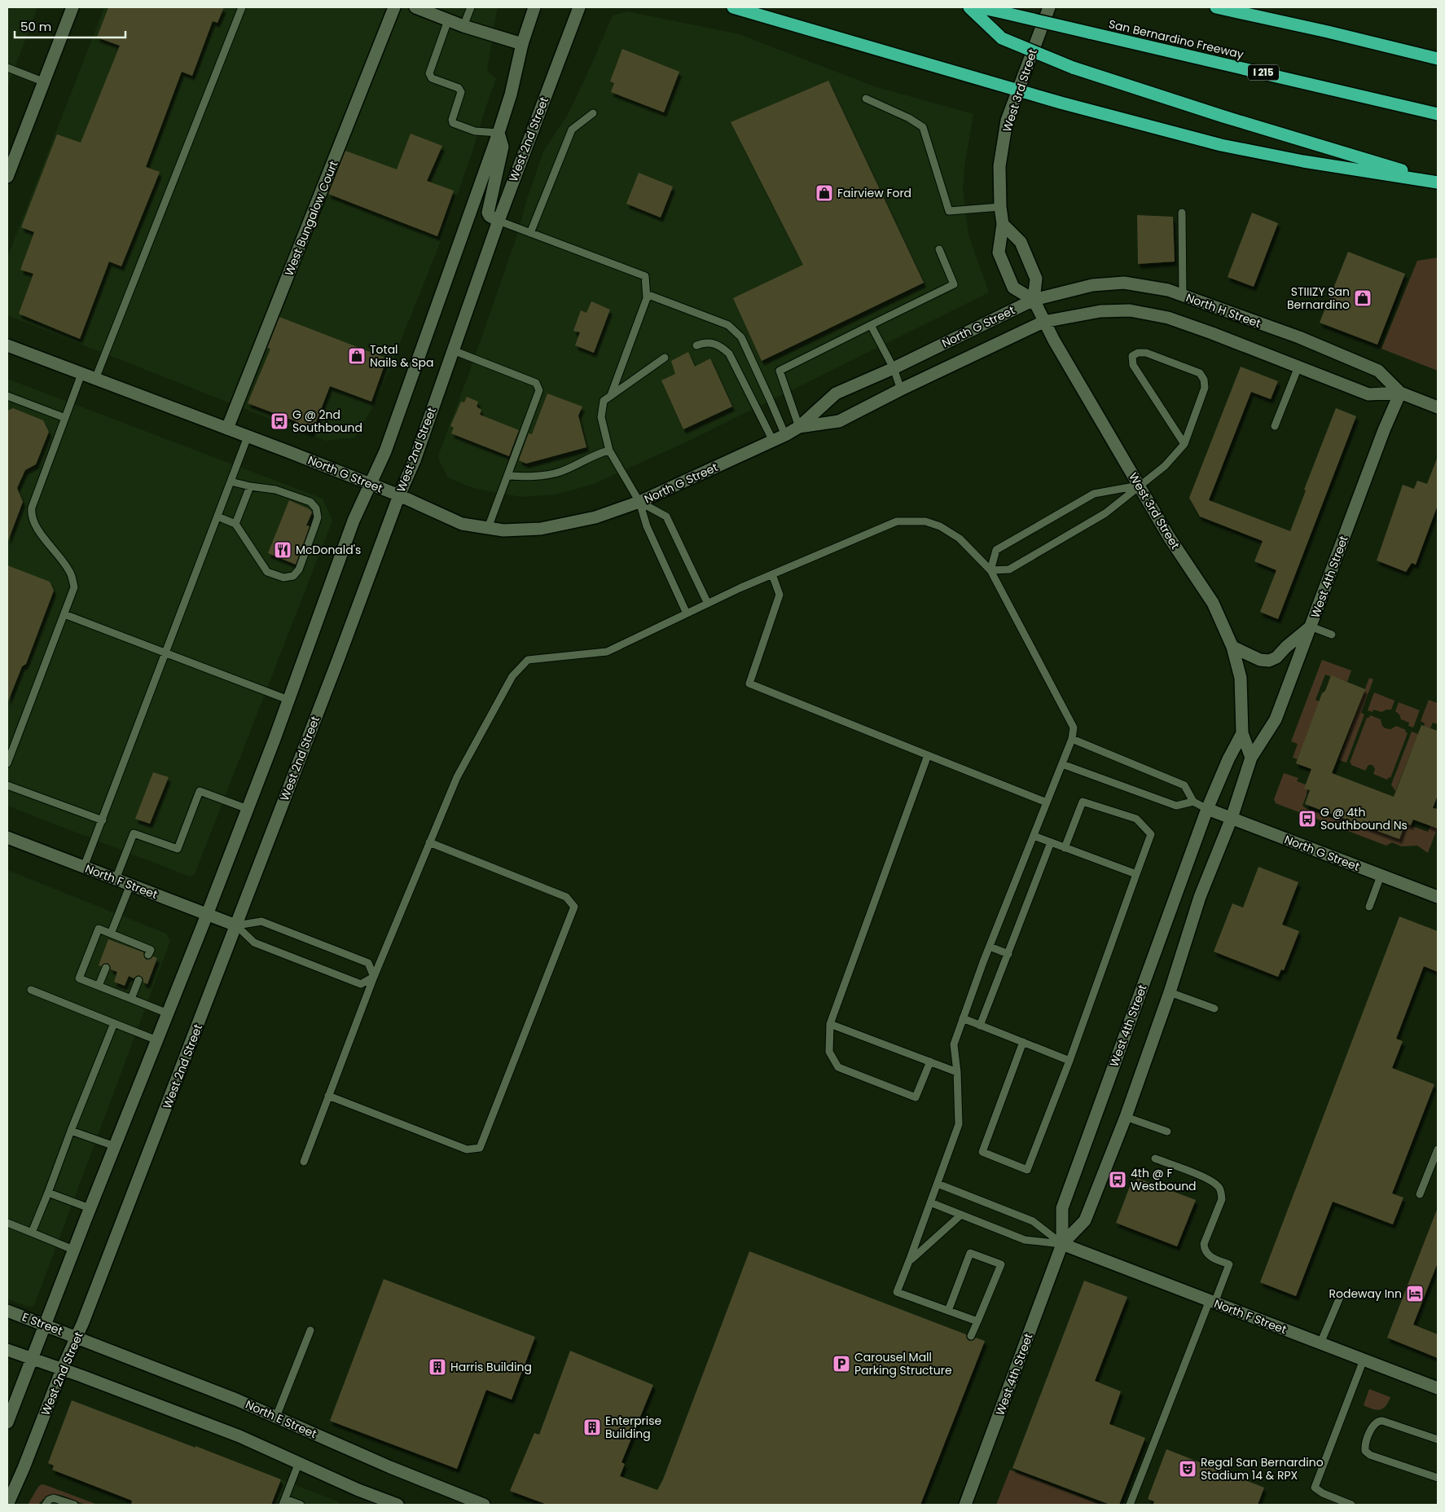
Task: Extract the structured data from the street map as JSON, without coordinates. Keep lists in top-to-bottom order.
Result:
{
  "streets": {
    "highway": ["San Bernardino Freeway", "I 215"],
    "main road": [
      "West 3rd Street",
      "West 2nd Street",
      "West Bungalow Court",
      "North H Street",
      "North G Street",
      "West 4th Street",
      "North F Street",
      "E Street",
      "North E Street"
    ]
  },
  "crossings": [
    ["West 3rd Street", "North H Street"],
    ["West 3rd Street", "North G Street"],
    ["West 3rd Street", "West 4th Street"],
    ["West 2nd Street", "North G Street"],
    ["West 2nd Street", "North F Street"],
    ["West 2nd Street", "E Street"],
    ["West 2nd Street", "North E Street"],
    ["West Bungalow Court", "North G Street"],
    ["North H Street", "North G Street"],
    ["North H Street", "West 4th Street"],
    ["North G Street", "West 4th Street"],
    ["West 4th Street", "North F Street"],
    ["E Street", "North E Street"]
  ],
  "places": {
    "shop": ["Fairview Ford", "STIIIZY San Bernardino", "Total Nails & Spa"],
    "bus stop": ["G @ 2nd Southbound", "G @ 4th Southbound Ns", "4th @ F Westbound"],
    "restaurant": ["McDonald's"],
    "hotel": ["Rodeway Inn"],
    "parking": ["Carousel Mall Parking Structure"],
    "building": ["Harris Building", "Enterprise Building"],
    "theatre": ["Regal San Bernardino Stadium 14 & RPX"]
  },
  "scale_bar": "50 m"
}
